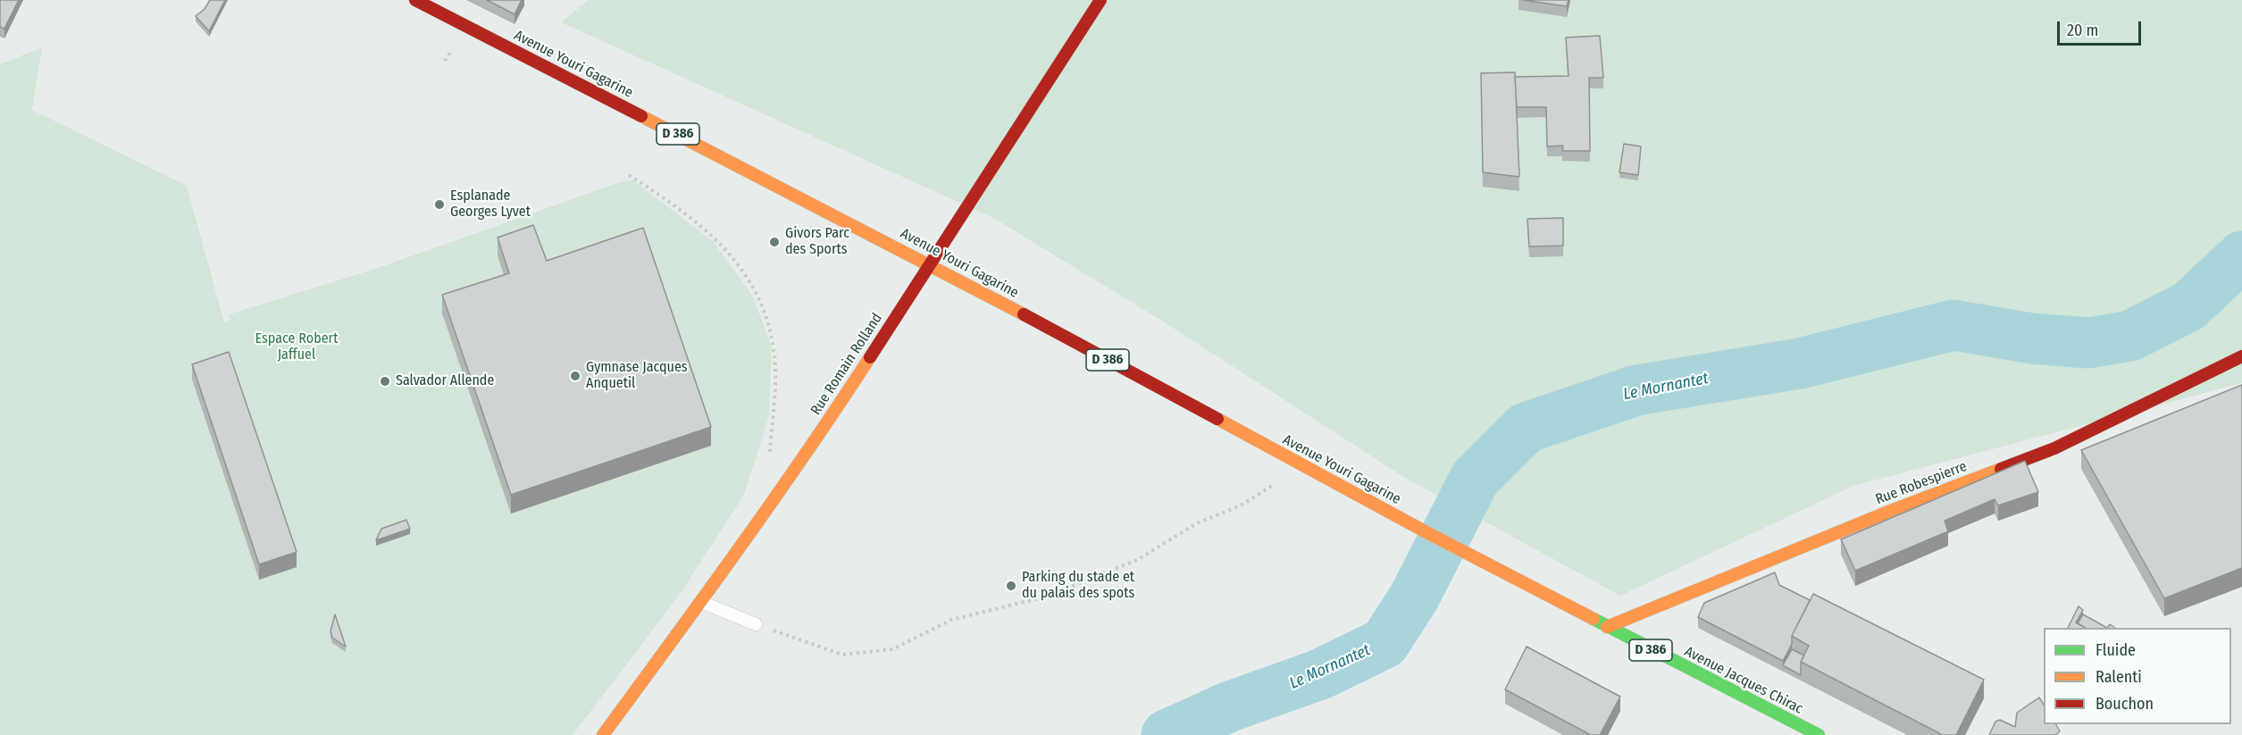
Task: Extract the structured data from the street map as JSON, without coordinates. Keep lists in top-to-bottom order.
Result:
{
  "streets": {
    "main road": [
      "Avenue Youri Gagarine",
      "D 386",
      "Rue Romain Rolland",
      "Rue Robespierre",
      "Avenue Jacques Chirac"
    ]
  },
  "crossings": [
    ["Avenue Youri Gagarine", "Rue Romain Rolland"],
    ["Avenue Youri Gagarine", "Avenue Jacques Chirac"],
    ["Rue Robespierre", "Avenue Jacques Chirac"]
  ],
  "water": ["Le Mornantet"],
  "parks": ["Espace Robert Jaffuel"],
  "places": [
    "Esplanade Georges Lyvet",
    "Givors Parc des Sports",
    "Gymnase Jacques Anquetil",
    "Salvador Allende",
    "Parking du stade et du palais des spots"
  ],
  "legend": ["Fluide", "Ralenti", "Bouchon"],
  "scale_bar": "20 m"
}
